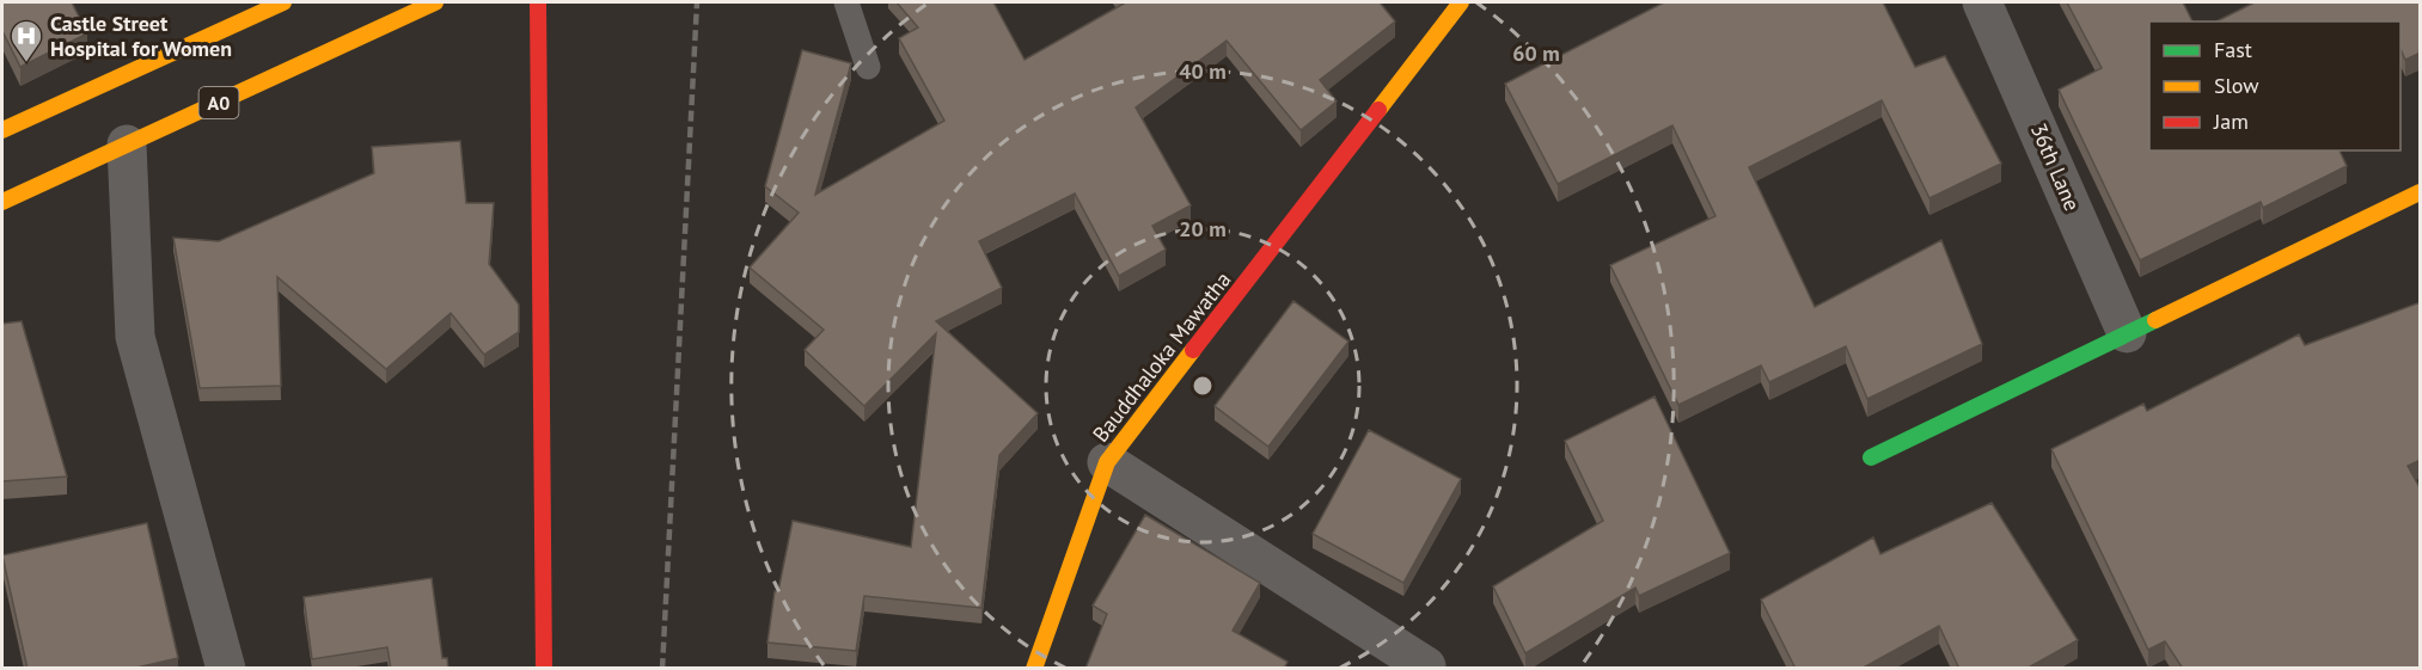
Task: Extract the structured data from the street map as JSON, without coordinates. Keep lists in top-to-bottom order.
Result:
{
  "streets": {
    "main road": ["A0", "Bauddhaloka Mawatha"],
    "street": ["36th Lane"]
  },
  "places": {
    "hospital": ["Castle Street Hospital for Women"]
  },
  "legend": ["Fast", "Slow", "Jam"],
  "rings": ["60 m", "40 m", "20 m"]
}
